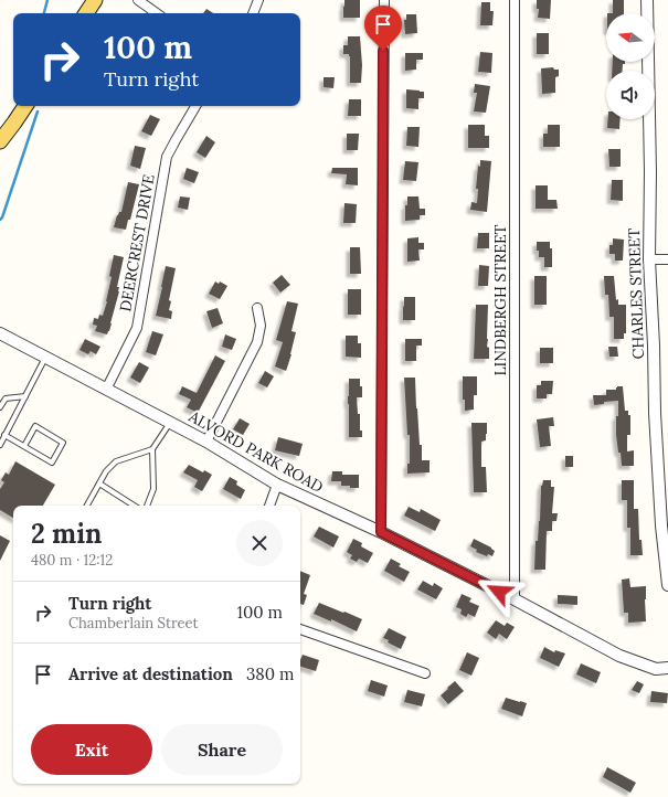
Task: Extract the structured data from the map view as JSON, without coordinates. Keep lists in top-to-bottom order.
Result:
{
  "streets": {
    "street": [
      "DEERCREST DRIVE",
      "CHARLES STREET",
      "LINDBERGH STREET",
      "ALVORD PARK ROAD"
    ]
  },
  "crossings": [
    ["DEERCREST DRIVE", "ALVORD PARK ROAD"],
    ["LINDBERGH STREET", "ALVORD PARK ROAD"]
  ],
  "north": "left",
  "page": {
    "turn": ["100 m", "Turn right"],
    "heading": ["2 min", "480 m · 12:12"],
    "list": [
      {
        "name": "Turn right",
        "note": "Chamberlain Street",
        "value": "100 m"
      },
      {
        "name": "Arrive at destination",
        "value": "380 m"
      }
    ],
    "buttons": ["Exit", "Share"]
  }
}
